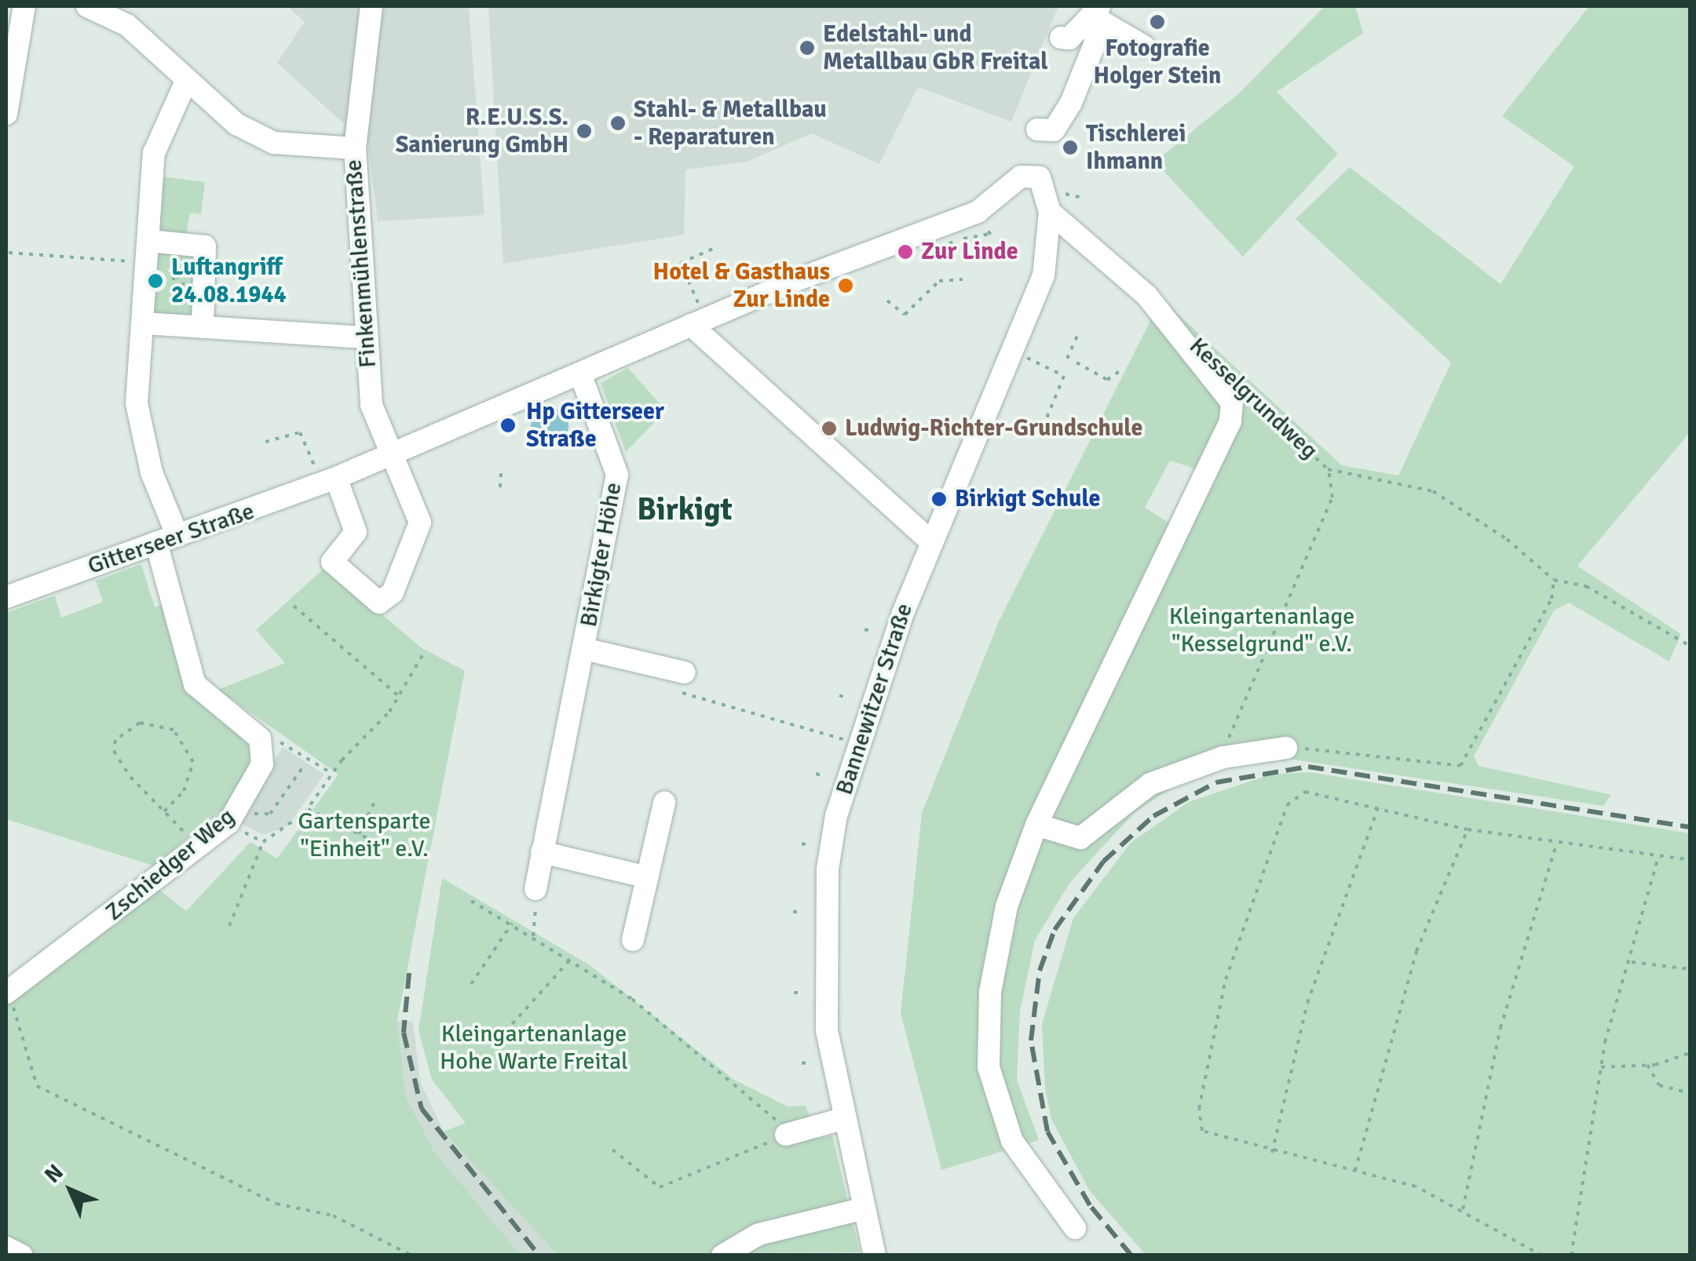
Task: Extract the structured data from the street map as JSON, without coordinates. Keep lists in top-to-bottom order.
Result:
{
  "streets": {
    "street": [
      "Finkenmühlenstraße",
      "Kesselgrundweg",
      "Gitterseer Straße",
      "Birkigter Höhe",
      "Bannewitzer Straße",
      "Zschiedger Weg"
    ]
  },
  "crossings": [
    ["Finkenmühlenstraße", "Gitterseer Straße"],
    ["Kesselgrundweg", "Bannewitzer Straße"],
    ["Gitterseer Straße", "Birkigter Höhe"],
    ["Gitterseer Straße", "Bannewitzer Straße"]
  ],
  "districts": ["Birkigt"],
  "parks": ["Kleingartenanlage \"Kesselgrund\" e.V.", "Gartensparte \"Einheit\" e.V.", "Kleingartenanlage Hohe Warte Freital"],
  "places": [
    "Fotografie Holger Stein",
    "Edelstahl- und Metallbau GbR Freital",
    "Stahl- & Metallbau - Reparaturen",
    "R.E.U.S.S. Sanierung GmbH",
    "Tischlerei Ihmann",
    "Zur Linde",
    "Luftangriff 24.08.1944",
    "Hotel & Gasthaus Zur Linde",
    "Hp Gitterseer Straße",
    "Ludwig-Richter-Grundschule",
    "Birkigt Schule"
  ],
  "north": "top left"
}
